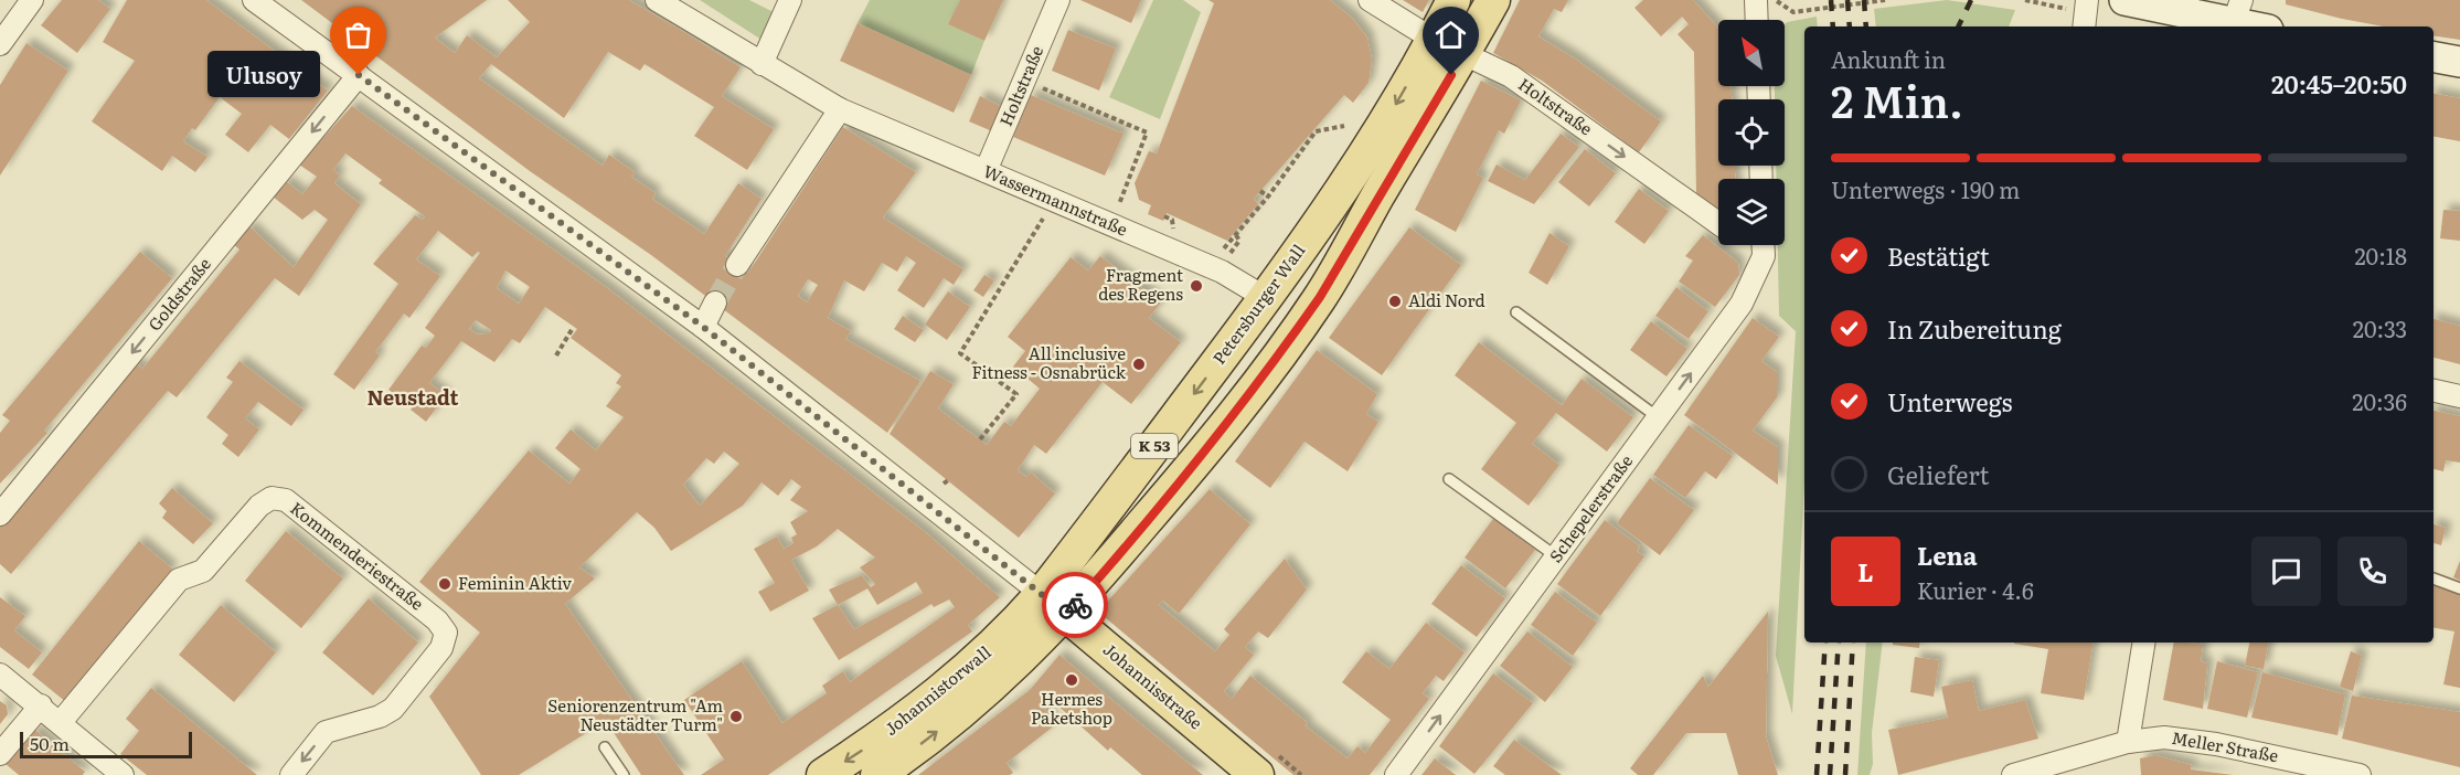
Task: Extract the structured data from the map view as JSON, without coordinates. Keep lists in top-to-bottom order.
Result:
{
  "streets": {
    "main road": [
      "Petersburger Wall",
      "K 53",
      "Johannisstraße",
      "Johannistorwall"
    ],
    "street": [
      "Holtstraße",
      "Wassermannstraße",
      "Goldstraße",
      "Schepelerstraße",
      "Kommenderiestraße",
      "Meller Straße"
    ]
  },
  "crossings": [
    ["Holtstraße", "Wassermannstraße"],
    ["Holtstraße", "Petersburger Wall"],
    ["Holtstraße", "K 53"],
    ["Holtstraße", "Schepelerstraße"],
    ["Wassermannstraße", "Petersburger Wall"],
    ["Goldstraße", "Johannisstraße"],
    ["Petersburger Wall", "K 53"],
    ["Petersburger Wall", "Johannisstraße"],
    ["Petersburger Wall", "Johannistorwall"],
    ["K 53", "Johannisstraße"],
    ["K 53", "Johannistorwall"],
    ["Johannisstraße", "Johannistorwall"]
  ],
  "one_way": ["Holtstraße", "Goldstraße", "Schepelerstraße"],
  "districts": ["Neustadt"],
  "places": [
    "Ulusoy",
    "Fragment des Regens",
    "Aldi Nord",
    "All inclusive Fitness - Osnabrück",
    "Feminin Aktiv",
    "Hermes Paketshop",
    "Seniorenzentrum \"Am Neustädter Turm\""
  ],
  "scale_bar": "50 m",
  "north": "top left",
  "page": {
    "heading": ["2 Min.", "Ankunft in", "20:45–20:50"],
    "panel": ["Lena", "Kurier · 4.6"],
    "bubble": "Ulusoy",
    "bar": "Unterwegs · 190 m",
    "list": [
      ["Bestätigt", "20:18"],
      ["In Zubereitung", "20:33"],
      ["Unterwegs", "20:36"],
      "Geliefert"
    ],
    "round": "L",
    "scale": "50 m"
  }
}
